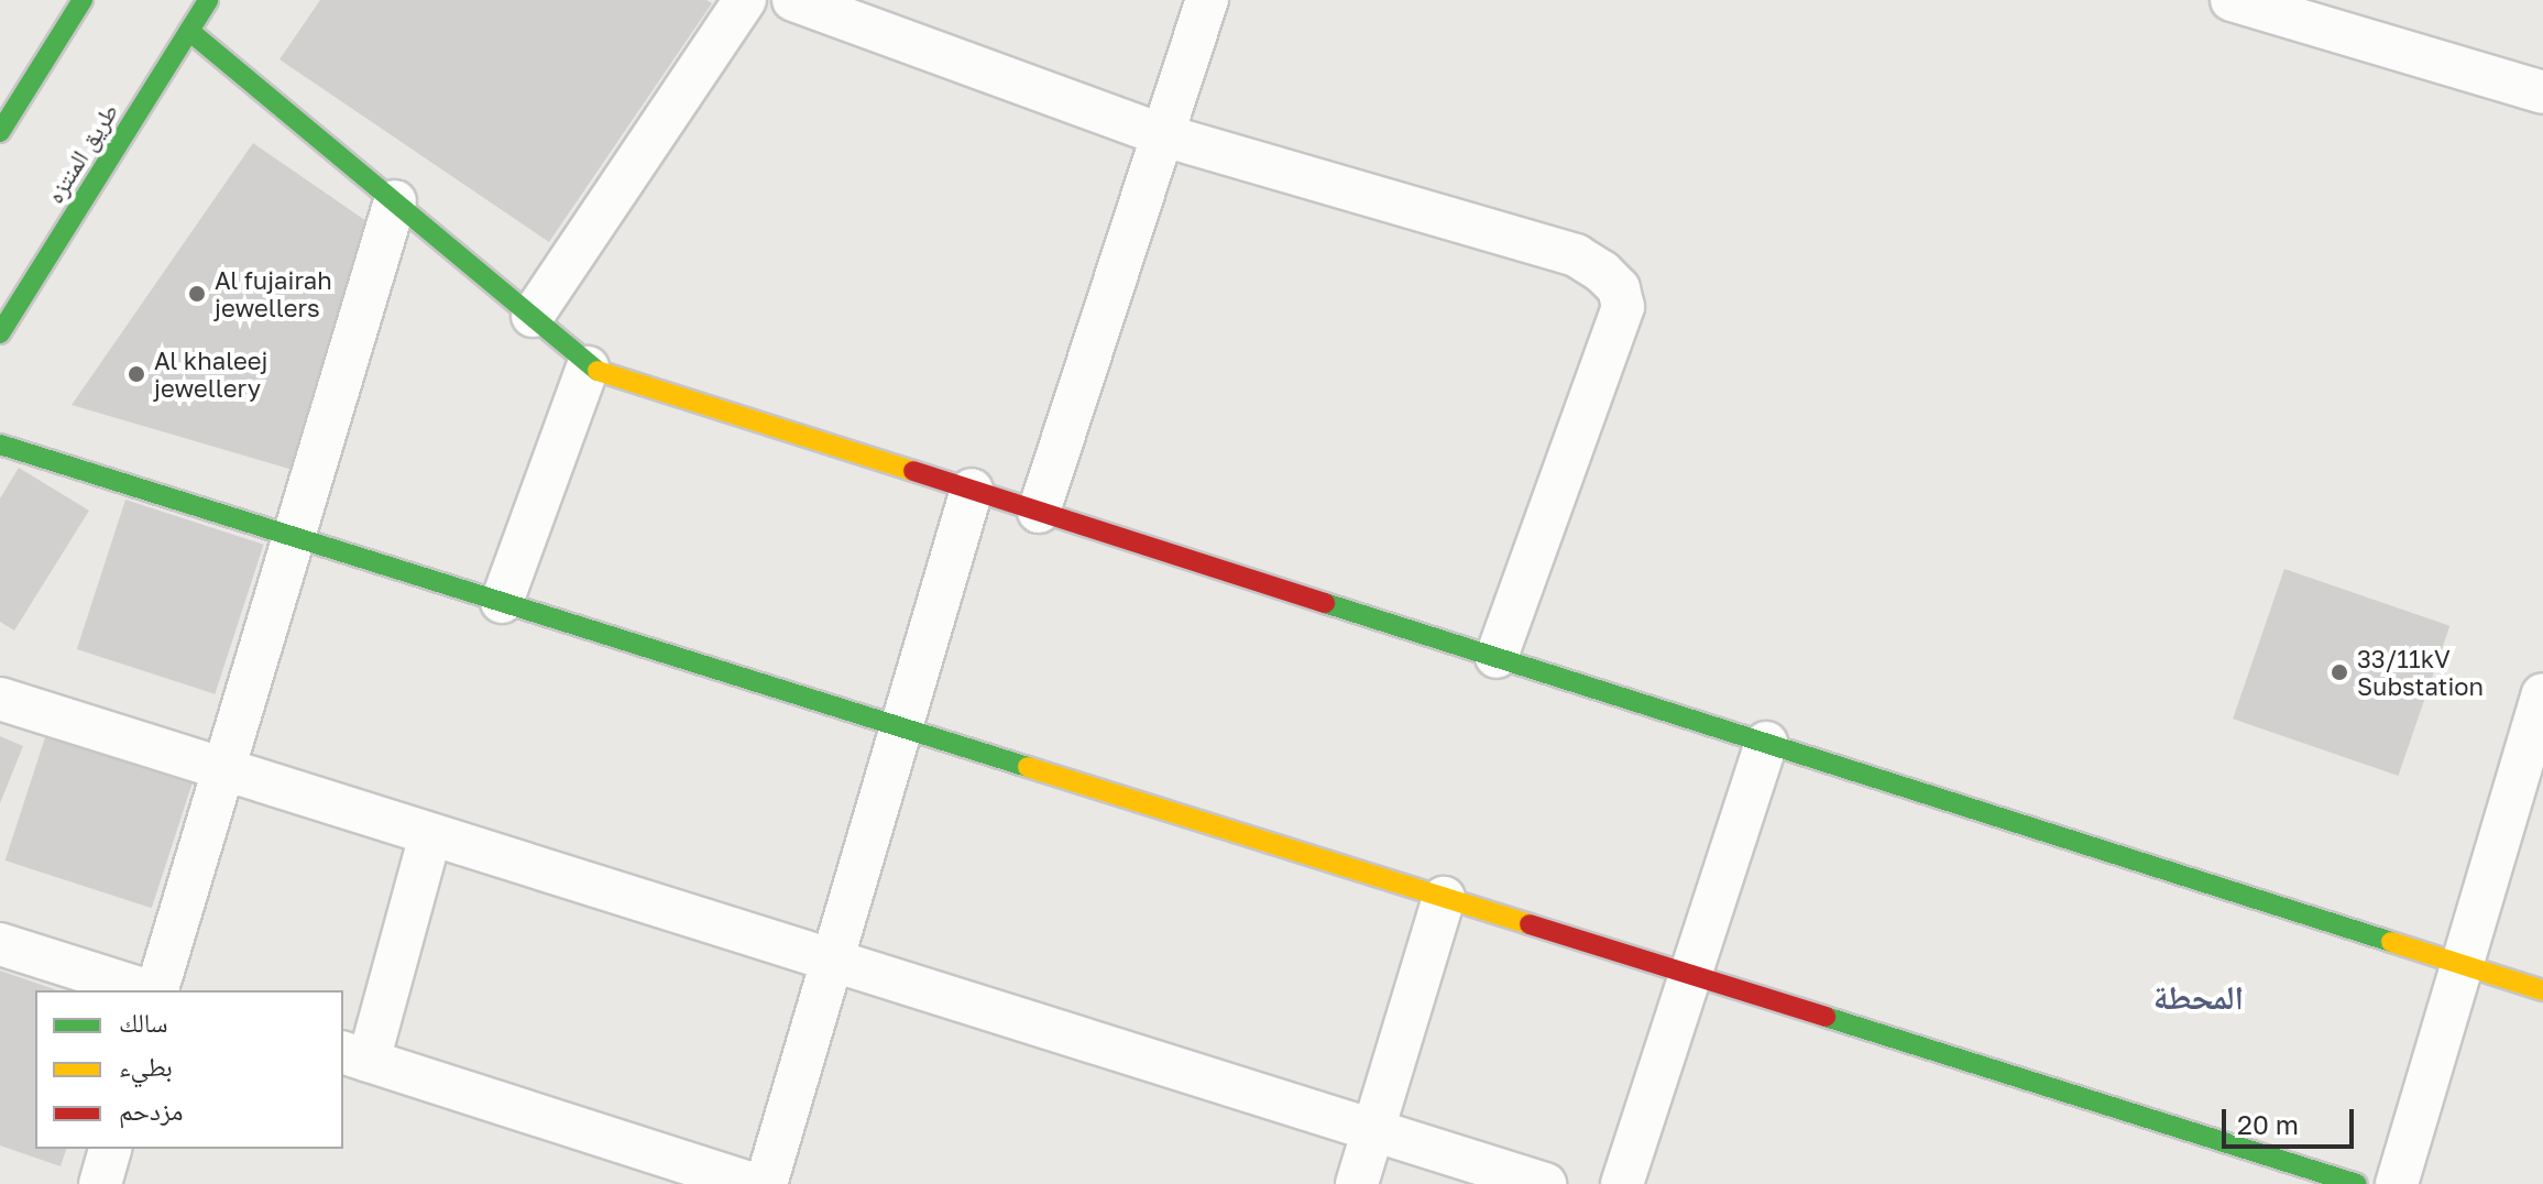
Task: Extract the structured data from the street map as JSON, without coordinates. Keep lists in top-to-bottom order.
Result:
{
  "streets": {
    "street": ["طريق المنتزه"]
  },
  "districts": ["المحطة"],
  "places": ["Al fujairah jewellers", "Al khaleej jewellery", "33/11kV Substation"],
  "legend": ["سالك", "بطيء", "مزدحم"],
  "scale_bar": "20 m"
}
